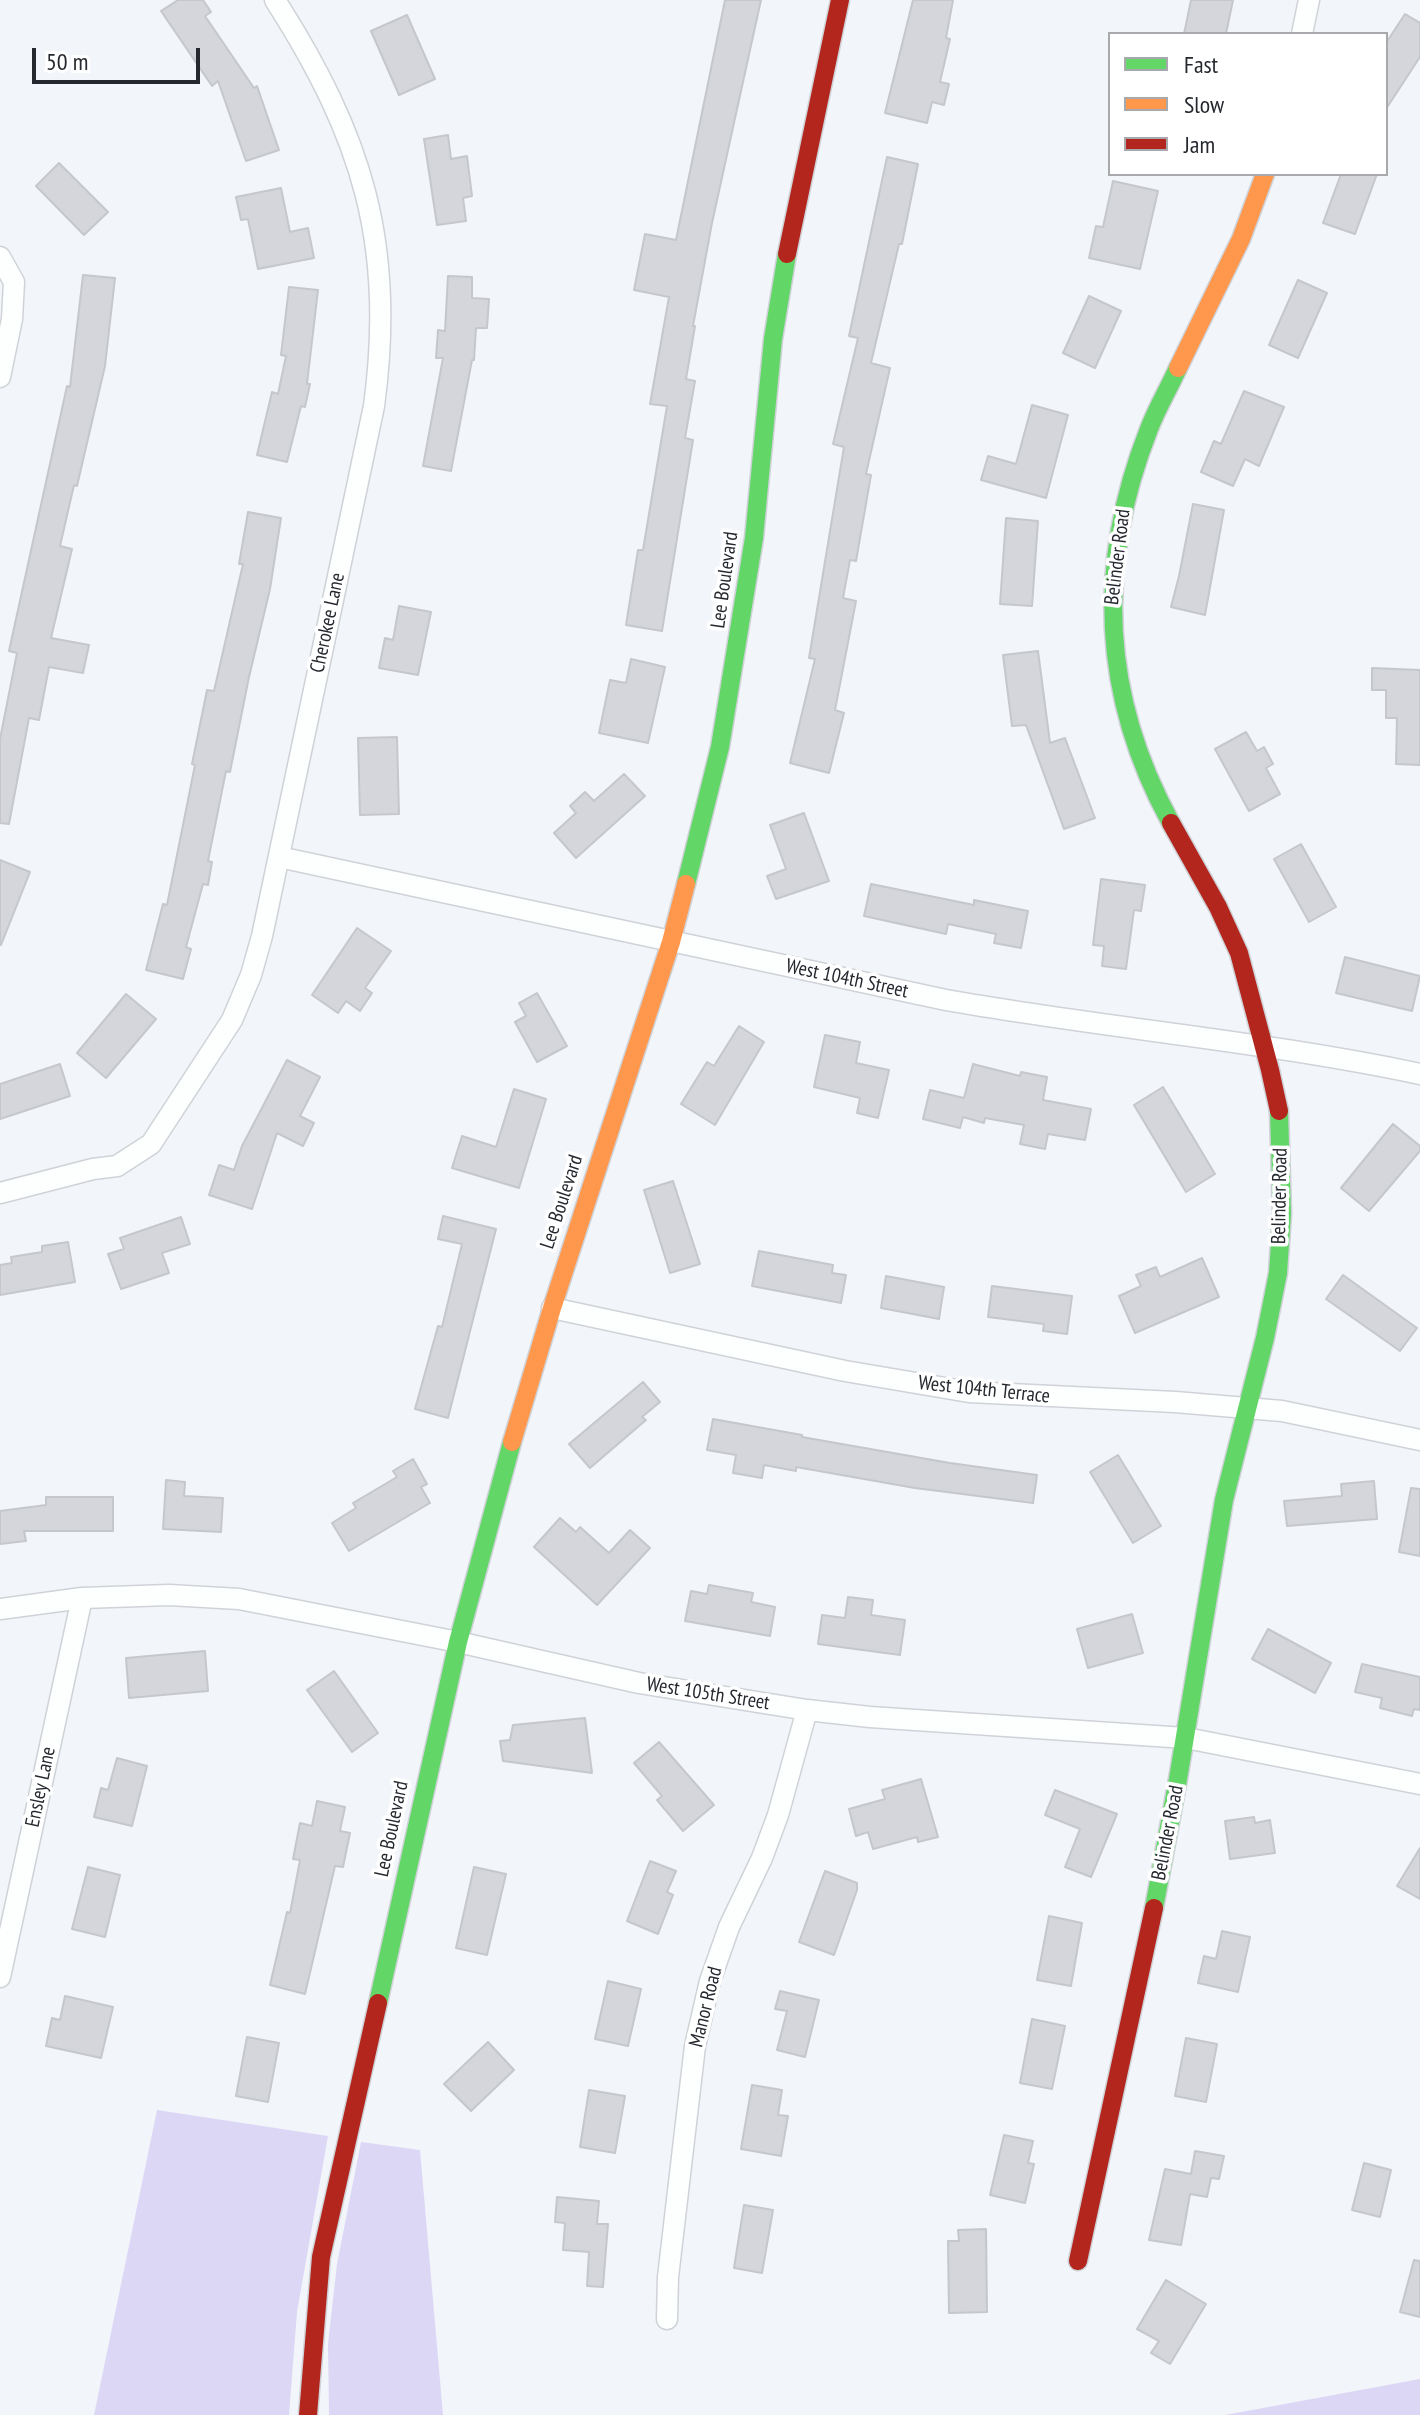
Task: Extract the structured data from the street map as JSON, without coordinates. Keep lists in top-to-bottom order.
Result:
{
  "streets": {
    "street": [
      "Belinder Road",
      "Lee Boulevard",
      "Cherokee Lane",
      "West 104th Street",
      "West 104th Terrace",
      "West 105th Street",
      "Ensley Lane",
      "Manor Road"
    ]
  },
  "crossings": [
    ["Belinder Road", "West 104th Street"],
    ["Belinder Road", "West 104th Terrace"],
    ["Belinder Road", "West 105th Street"],
    ["Lee Boulevard", "West 104th Street"],
    ["Lee Boulevard", "West 104th Terrace"],
    ["Lee Boulevard", "West 105th Street"],
    ["Cherokee Lane", "West 104th Street"],
    ["West 105th Street", "Ensley Lane"],
    ["West 105th Street", "Manor Road"]
  ],
  "legend": ["Fast", "Slow", "Jam"],
  "scale_bar": "50 m"
}
